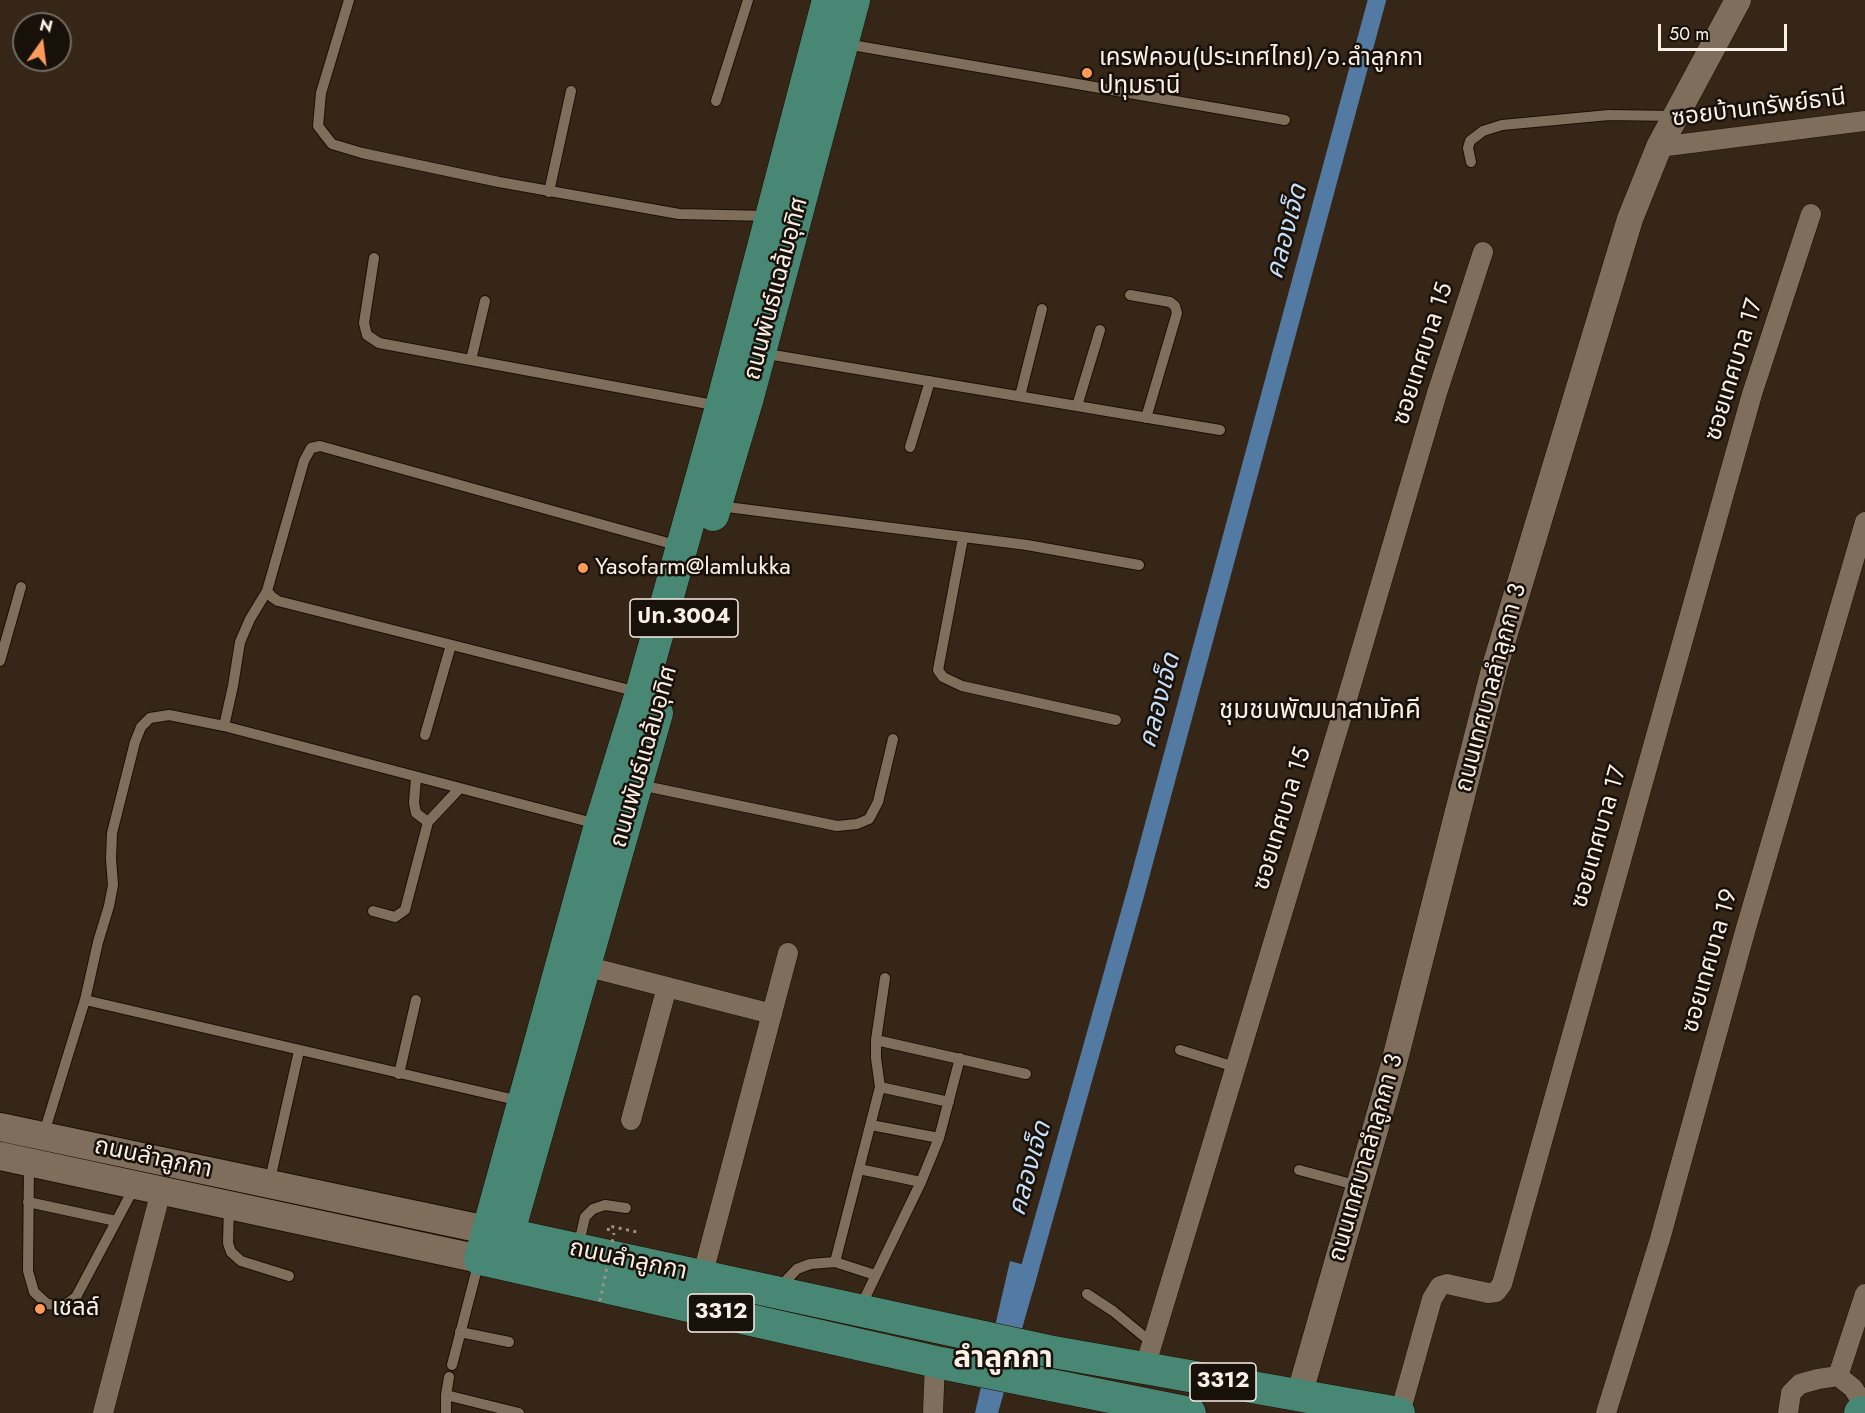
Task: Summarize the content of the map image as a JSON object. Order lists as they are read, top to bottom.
{
  "streets": {
    "main road": [
      "ถนนพันธ์แฉล้มอุทิศ",
      "ปท.3004",
      "ถนนลำลูกกา",
      "3312"
    ],
    "street": [
      "ซอยบ้านทรัพย์ธานี",
      "ซอยเทศบาล 15",
      "ซอยเทศบาล 17",
      "ถนนเทศบาลลำลูกกา 3",
      "ซอยเทศบาล 19"
    ]
  },
  "crossings": [
    ["ซอยบ้านทรัพย์ธานี", "ถนนเทศบาลลำลูกกา 3"],
    ["ถนนพันธ์แฉล้มอุทิศ", "ถนนลำลูกกา"],
    ["ซอยเทศบาล 15", "ถนนลำลูกกา"],
    ["ซอยเทศบาล 17", "ถนนลำลูกกา"],
    ["ถนนเทศบาลลำลูกกา 3", "ถนนลำลูกกา"]
  ],
  "districts": ["ชุมชนพัฒนาสามัคคี", "ลำลูกกา"],
  "water": ["คลองเจ็ด"],
  "places": ["เครฟคอน(ประเทศไทย)/อ.ลำลูกกา ปทุมธานี", "Yasofarm@lamlukka", "เชลล์"],
  "scale_bar": "50 m",
  "north": "top"
}
